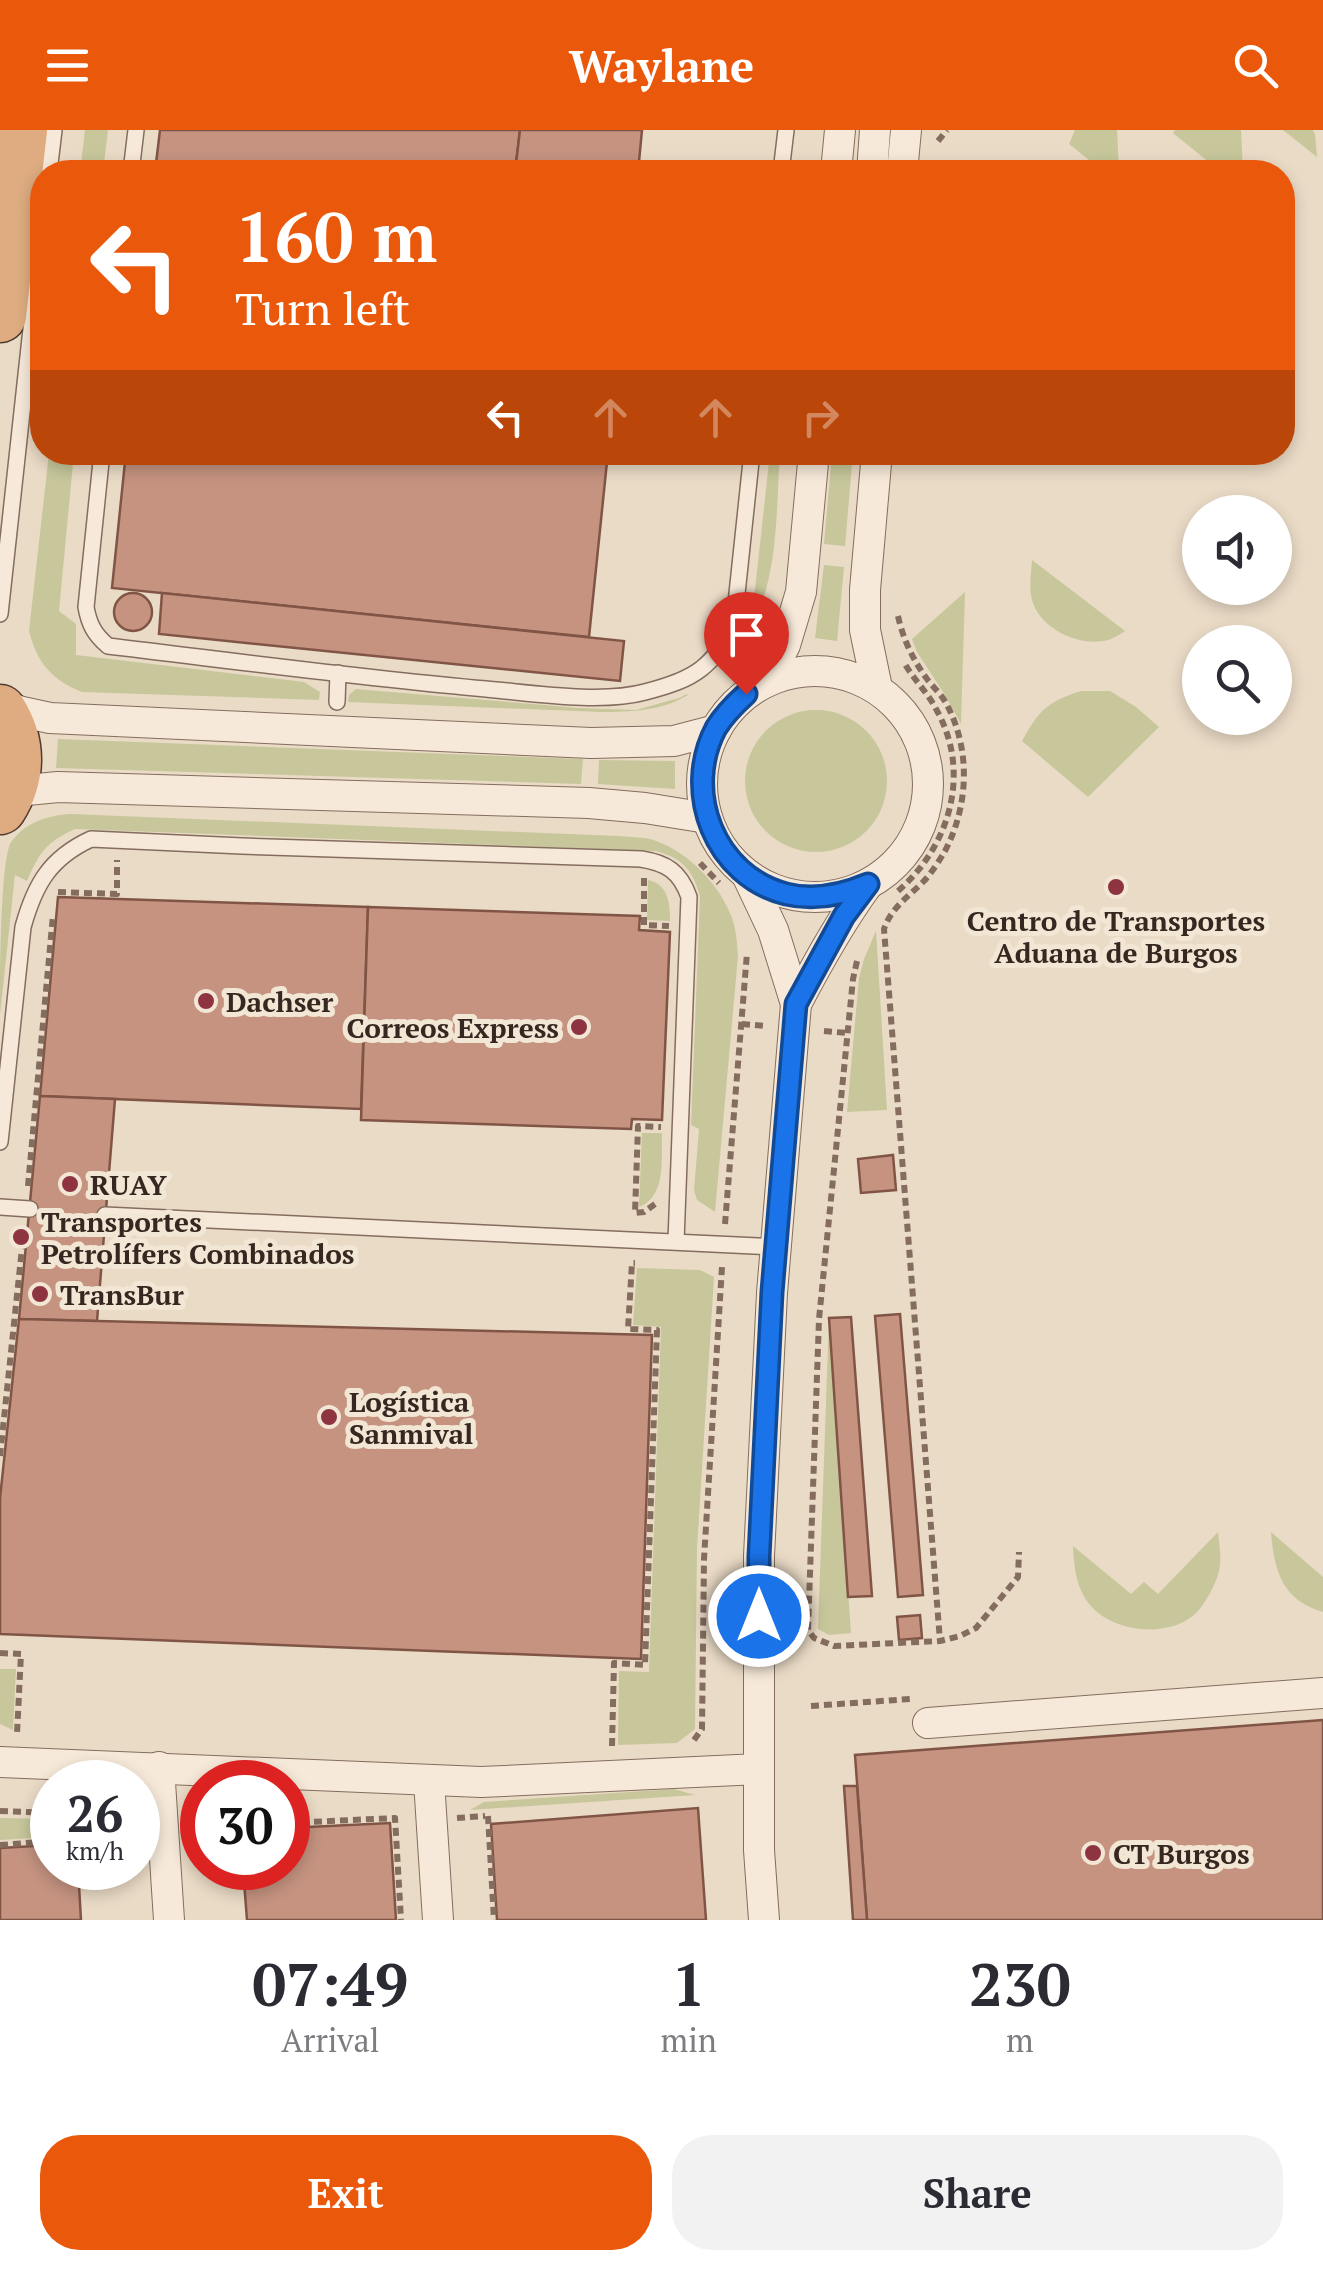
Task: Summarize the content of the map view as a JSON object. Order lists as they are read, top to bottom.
{
  "places": [
    "Centro de Transportes Aduana de Burgos",
    "Dachser",
    "Correos Express",
    "RUAY",
    "Transportes Petrolífers Combinados",
    "TransBur",
    "Logística Sanmival",
    "CT Burgos"
  ],
  "page": {
    "header": "Waylane",
    "turn": ["160 m", "Turn left"],
    "speed": "26 km/h",
    "limit": "30",
    "eta": [
      "07:49",
      "Arrival",
      "1",
      "min",
      "230",
      "m"
    ],
    "buttons": ["Exit", "Share"]
  }
}
